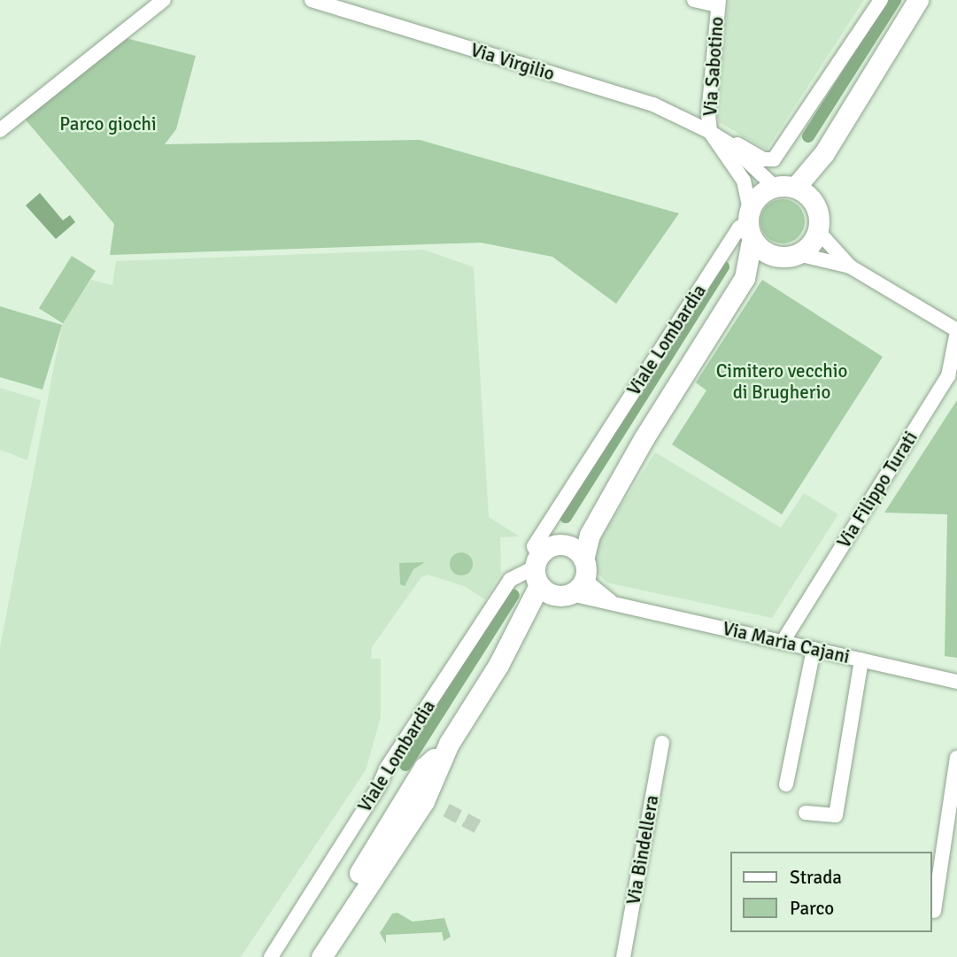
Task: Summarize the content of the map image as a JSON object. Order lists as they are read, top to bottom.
{
  "streets": {
    "main road": ["Viale Lombardia"],
    "street": [
      "Via Virgilio",
      "Via Sabotino",
      "Via Filippo Turati",
      "Via Maria Cajani",
      "Via Bindellera"
    ]
  },
  "crossings": [
    ["Via Virgilio", "Via Sabotino"],
    ["Via Virgilio", "Viale Lombardia"],
    ["Viale Lombardia", "Via Maria Cajani"],
    ["Via Filippo Turati", "Via Maria Cajani"]
  ],
  "parks": ["Parco giochi", "Cimitero vecchio di Brugherio"],
  "legend": ["Strada", "Parco"]
}
